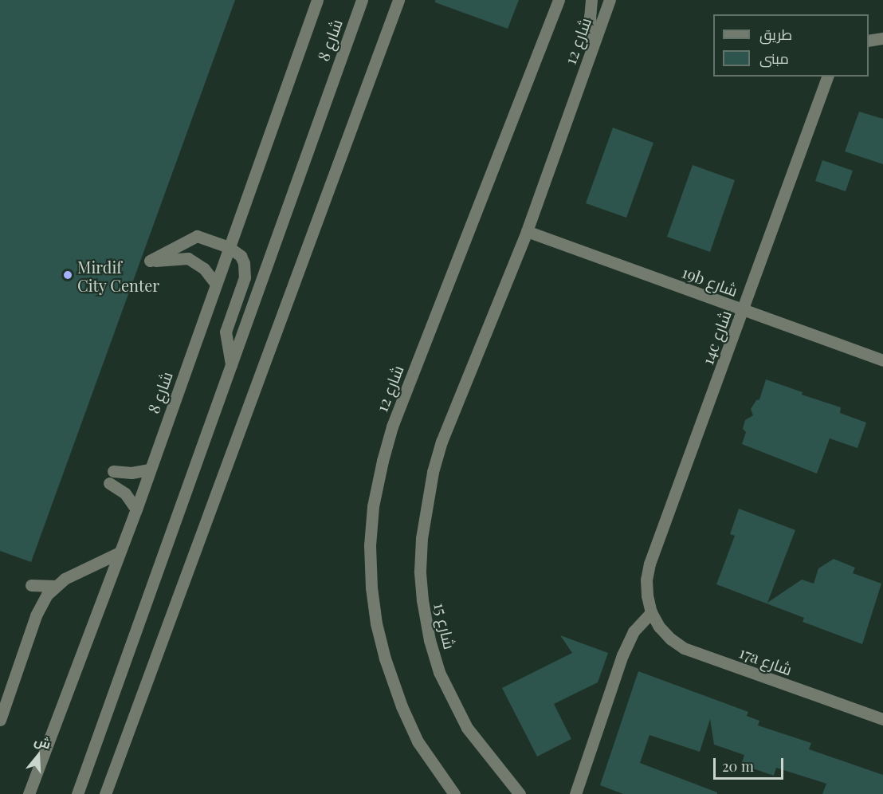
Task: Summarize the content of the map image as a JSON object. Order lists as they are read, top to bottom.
{
  "streets": {
    "street": [
      "شارع 8",
      "شارع 12",
      "19b شارع",
      "14c شارع",
      "شارع 15",
      "17a شارع"
    ]
  },
  "crossings": [
    ["شارع 12", "19b شارع"],
    ["شارع 12", "شارع 15"],
    ["19b شارع", "14c شارع"],
    ["14c شارع", "17a شارع"]
  ],
  "places": ["Mirdif City Center"],
  "legend": ["طريق", "مبنى"],
  "scale_bar": "20 m",
  "north": "top"
}
